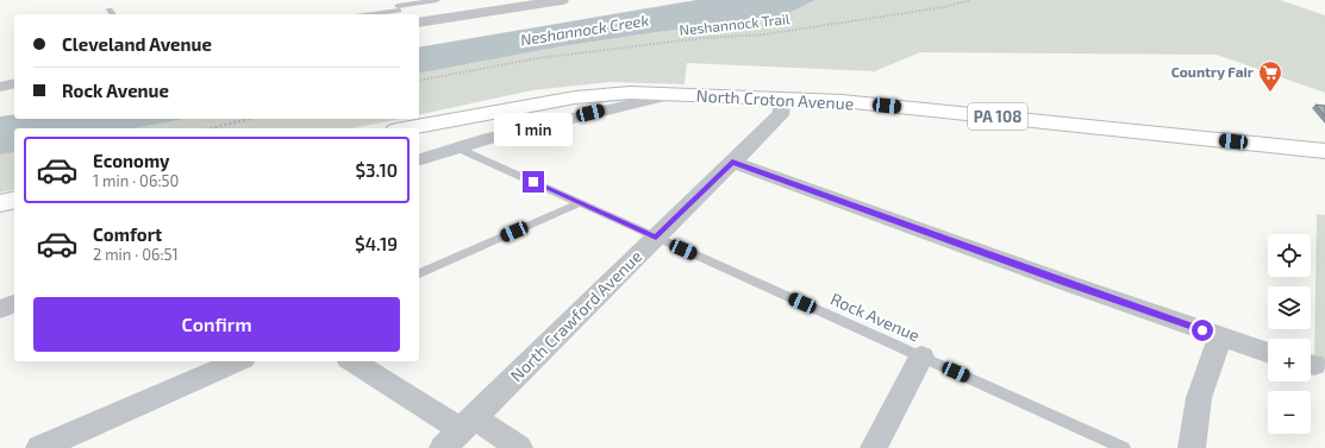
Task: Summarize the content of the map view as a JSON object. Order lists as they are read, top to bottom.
{
  "streets": {
    "main road": ["North Croton Avenue", "PA 108"],
    "street": ["North Crawford Avenue"],
    "lane": ["Rock Avenue"],
    "path": ["Neshannock Trail"]
  },
  "crossings": [
    ["North Croton Avenue", "North Crawford Avenue"],
    ["North Crawford Avenue", "Rock Avenue"]
  ],
  "water": ["Neshannock Creek"],
  "places": {
    "supermarket": ["Country Fair"]
  },
  "page": {
    "banner": ["Cleveland Avenue", "Rock Avenue"],
    "bubble": "1 min",
    "list": [
      {
        "name": "Economy",
        "note": "1 min · 06:50",
        "value": "$3.10"
      },
      {
        "name": "Comfort",
        "note": "2 min · 06:51",
        "value": "$4.19"
      }
    ],
    "map_buttons": ["+", "−"],
    "buttons": "Confirm"
  }
}
